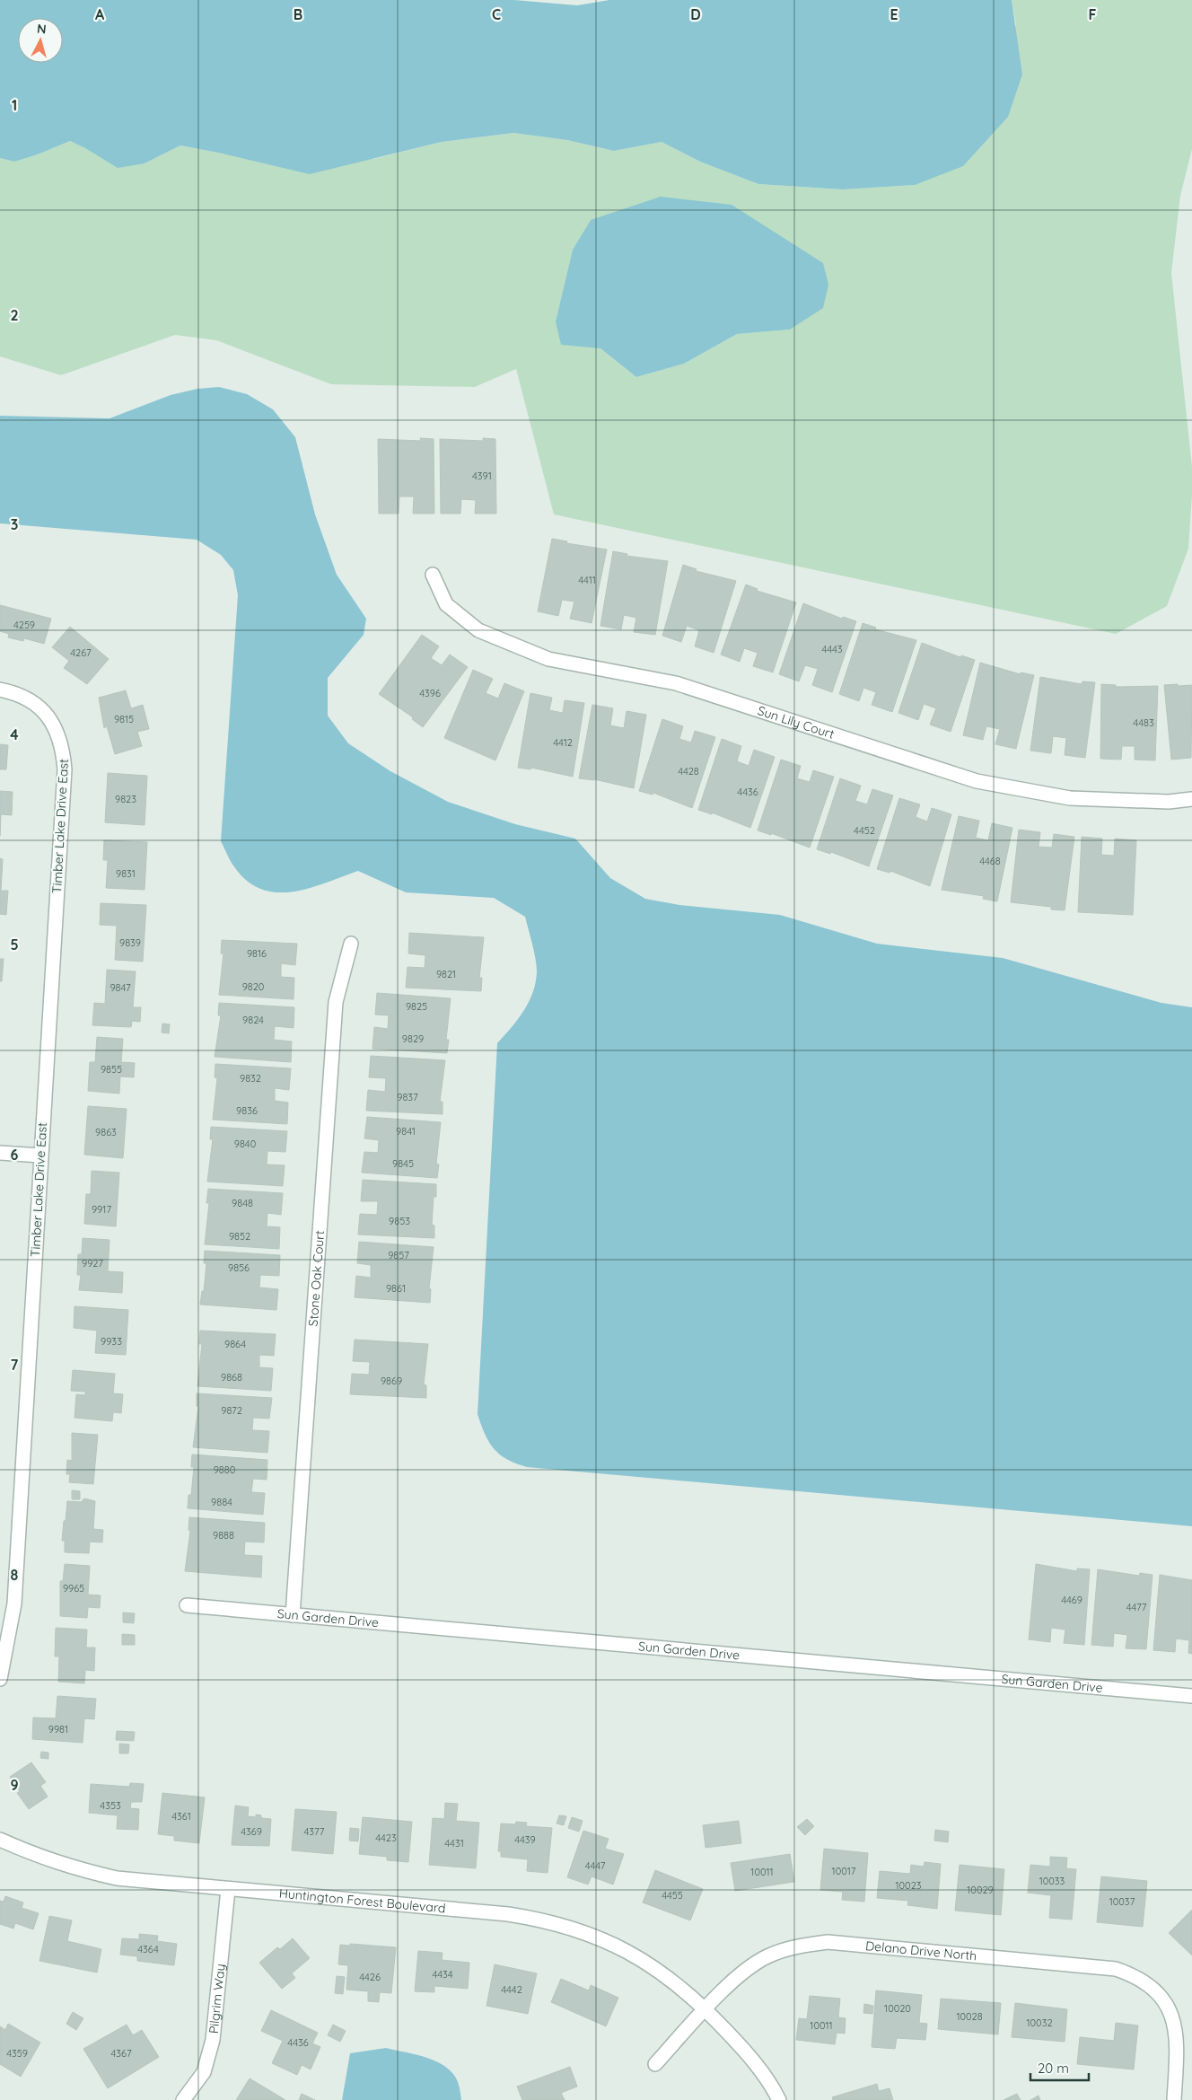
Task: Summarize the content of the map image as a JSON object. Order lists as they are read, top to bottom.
{
  "streets": {
    "street": [
      "Sun Lily Court",
      "Timber Lake Drive East",
      "Stone Oak Court",
      "Sun Garden Drive",
      "Huntington Forest Boulevard",
      "Delano Drive North",
      "Pilgrim Way"
    ]
  },
  "crossings": [
    ["Stone Oak Court", "Sun Garden Drive"],
    ["Huntington Forest Boulevard", "Delano Drive North"],
    ["Huntington Forest Boulevard", "Pilgrim Way"]
  ],
  "house_numbers": [
    "4391",
    "4411",
    "4259",
    "4443",
    "4267",
    "4396",
    "9815",
    "4483",
    "4412",
    "4428",
    "4436",
    "9823",
    "4452",
    "4468",
    "9831",
    "9839",
    "9816",
    "9821",
    "9820",
    "9847",
    "9825",
    "9824",
    "9829",
    "9855",
    "9832",
    "9837",
    "9836",
    "9841",
    "9863",
    "9840",
    "9845",
    "9848",
    "9917",
    "9853",
    "9852",
    "9857",
    "9927",
    "9856",
    "9861",
    "9933",
    "9864",
    "9868",
    "9869",
    "9872",
    "9880",
    "9884",
    "9888",
    "9965",
    "4469",
    "4477",
    "9981",
    "4353",
    "4361",
    "4369",
    "4377",
    "4423",
    "4439",
    "4431",
    "4447",
    "10017",
    "10011",
    "10033",
    "10023",
    "10029",
    "4455",
    "10037",
    "4364",
    "4434",
    "4426",
    "4442",
    "10020",
    "10028",
    "10032",
    "10011",
    "4436",
    "4359",
    "4367"
  ],
  "scale_bar": "20 m",
  "north": "top",
  "grid": {
    "columns": [
      "A",
      "B",
      "C",
      "D",
      "E",
      "F"
    ],
    "rows": [
      "1",
      "2",
      "3",
      "4",
      "5",
      "6",
      "7",
      "8",
      "9"
    ]
  }
}
